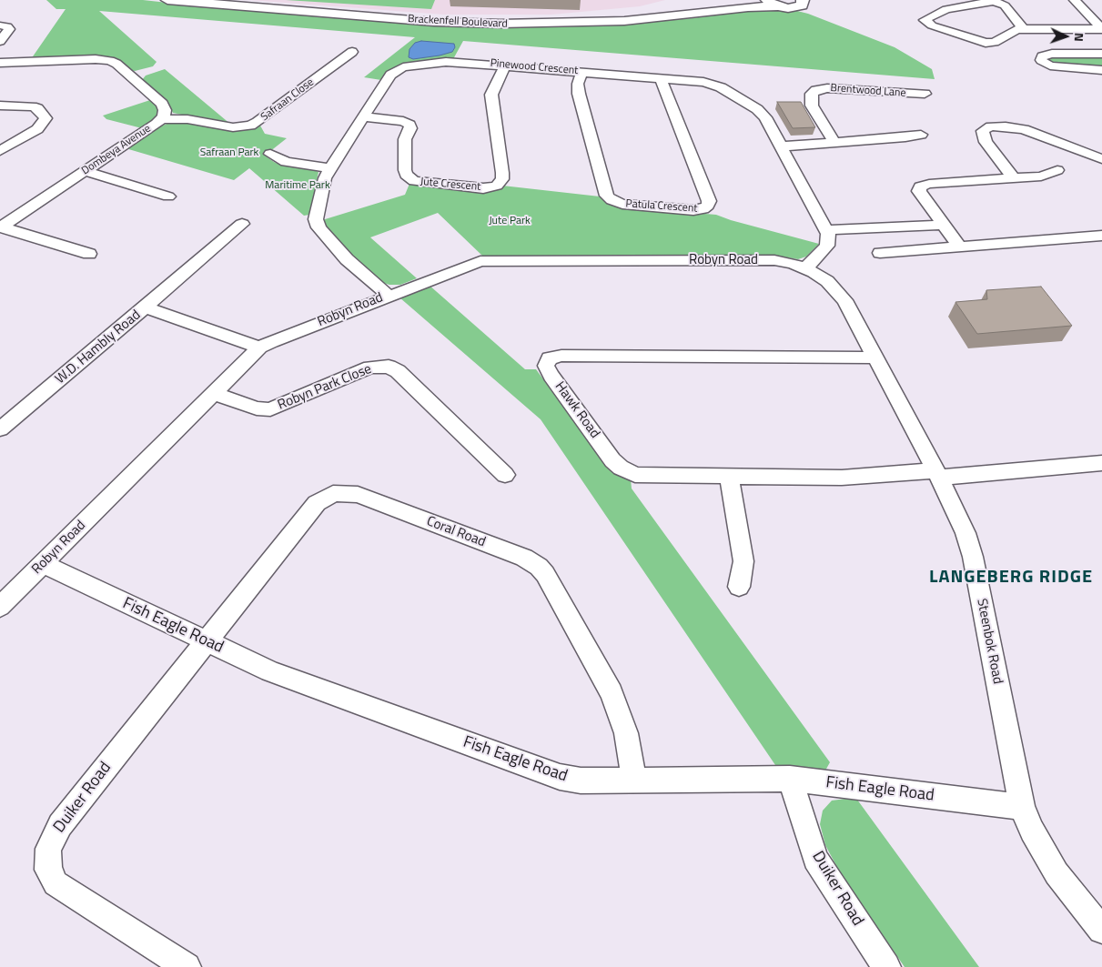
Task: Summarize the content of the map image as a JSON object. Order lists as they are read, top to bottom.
{
  "streets": {
    "street": [
      "Brackenfell Boulevard",
      "Pinewood Crescent",
      "Brentwood Lane",
      "Safraan Close",
      "Dombeya Avenue",
      "Jute Crescent",
      "Patula Crescent",
      "Robyn Road",
      "W.D. Hambly Road",
      "Robyn Park Close",
      "Hawk Road",
      "Coral Road",
      "Fish Eagle Road",
      "Steenbok Road",
      "Duiker Road"
    ]
  },
  "crossings": [
    ["Pinewood Crescent", "Jute Crescent"],
    ["Pinewood Crescent", "Patula Crescent"],
    ["Pinewood Crescent", "Robyn Road"],
    ["Safraan Close", "Dombeya Avenue"],
    ["Robyn Road", "W.D. Hambly Road"],
    ["Robyn Road", "Robyn Park Close"],
    ["Robyn Road", "Fish Eagle Road"],
    ["Robyn Road", "Steenbok Road"],
    ["Hawk Road", "Steenbok Road"],
    ["Coral Road", "Fish Eagle Road"],
    ["Coral Road", "Duiker Road"],
    ["Fish Eagle Road", "Steenbok Road"],
    ["Fish Eagle Road", "Duiker Road"]
  ],
  "districts": ["LANGEBERG RIDGE"],
  "parks": ["Safraan Park", "Maritime Park", "Jute Park"],
  "north": "right"
}
